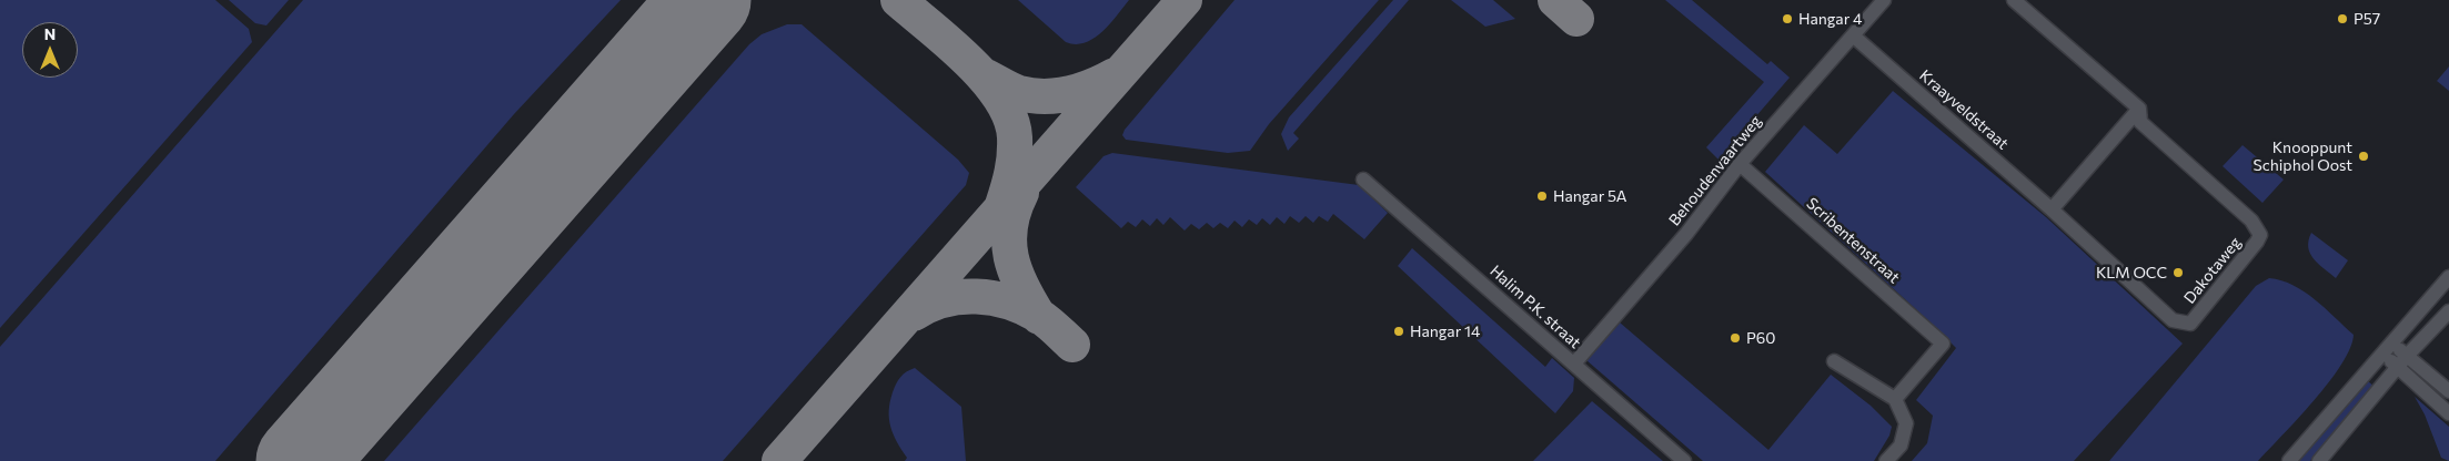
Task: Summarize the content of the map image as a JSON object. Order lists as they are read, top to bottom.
{
  "streets": {
    "street": [
      "Kraayveldstraat",
      "Behoudenvaartweg",
      "Scribentenstraat",
      "Dakotaweg",
      "Halim P.K. straat"
    ]
  },
  "crossings": [
    ["Kraayveldstraat", "Behoudenvaartweg"],
    ["Kraayveldstraat", "Dakotaweg"],
    ["Behoudenvaartweg", "Scribentenstraat"],
    ["Behoudenvaartweg", "Halim P.K. straat"]
  ],
  "places": [
    "Hangar 4",
    "P57",
    "Knooppunt Schiphol Oost",
    "Hangar 5A",
    "KLM OCC",
    "Hangar 14",
    "P60"
  ],
  "north": "top"
}
